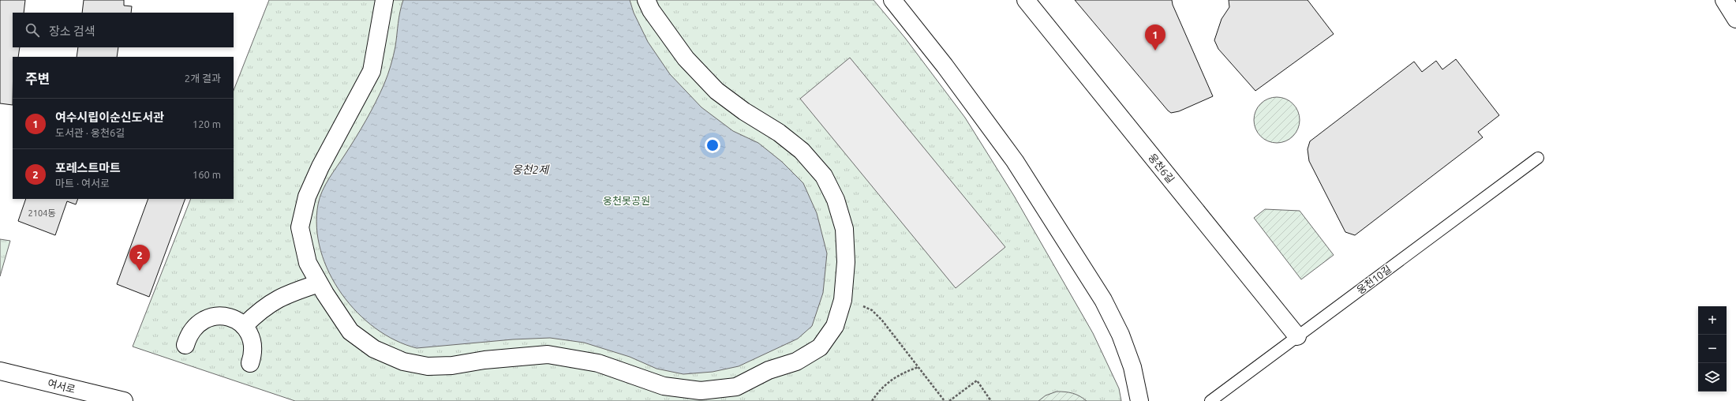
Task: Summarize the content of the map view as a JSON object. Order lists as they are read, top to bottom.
{
  "streets": {
    "street": ["웅천6길", "여서로"],
    "lane": ["웅천10길"]
  },
  "crossings": [
    ["웅천6길", "웅천10길"]
  ],
  "water": ["웅천2제"],
  "parks": ["웅천못공원"],
  "house_numbers": ["2104동"],
  "page": {
    "search": "장소 검색",
    "pins": ["1", "2"],
    "heading": ["주변", "2개 결과"],
    "list": [
      {
        "mark": "1",
        "name": "여수시립이순신도서관",
        "note": "도서관 · 웅천6길",
        "value": "120 m"
      },
      {
        "mark": "2",
        "name": "포레스트마트",
        "note": "마트 · 여서로",
        "value": "160 m"
      }
    ],
    "map_buttons": ["+", "−"]
  }
}
